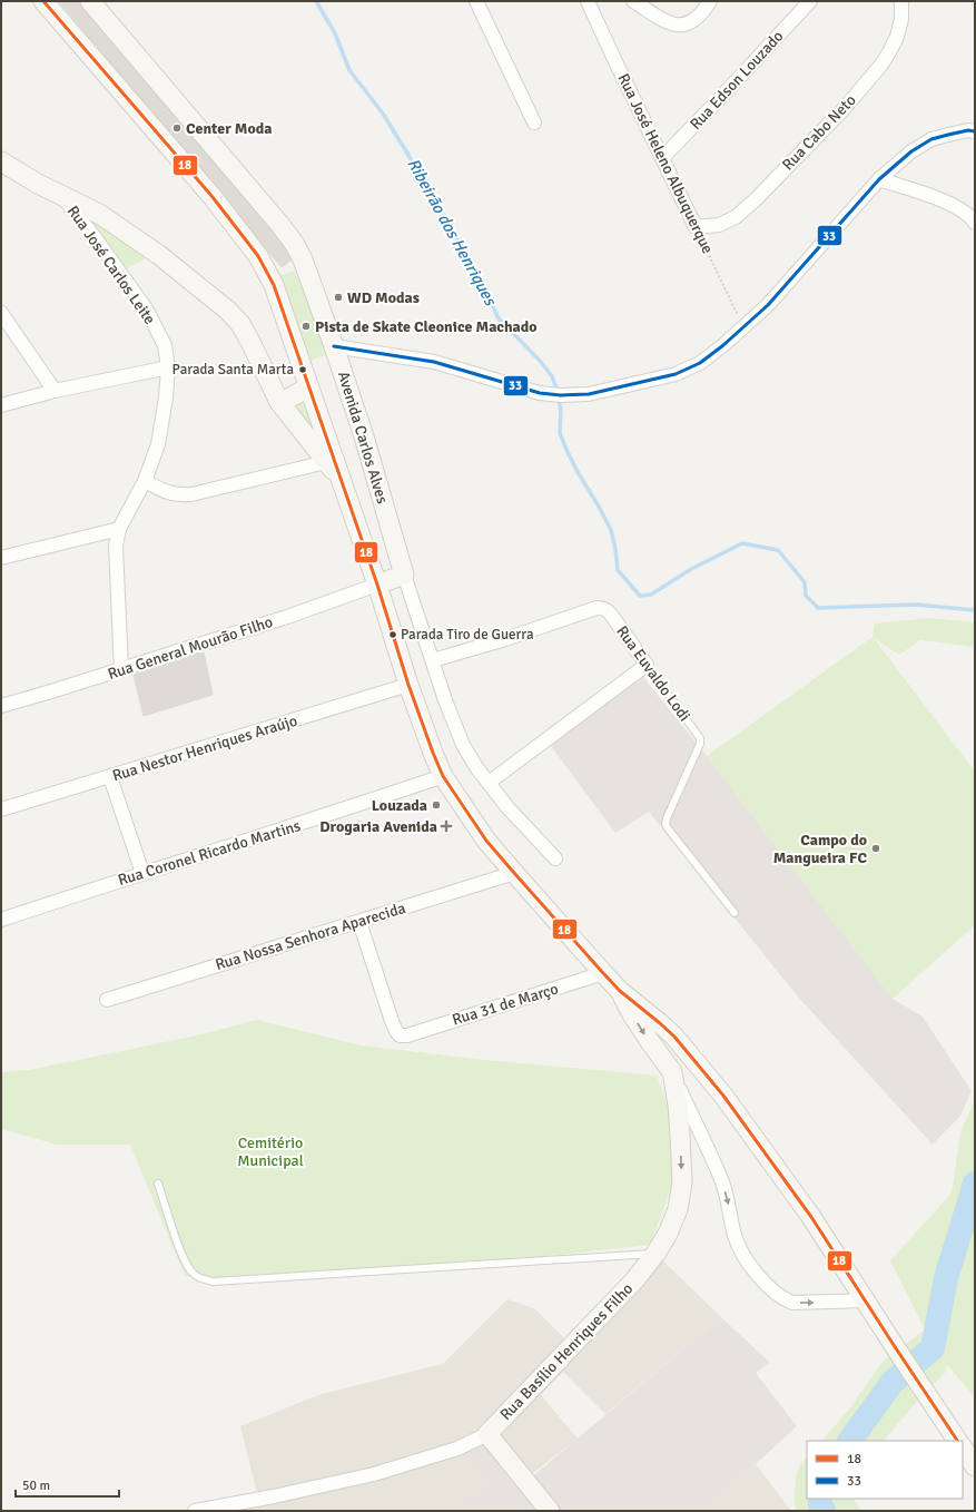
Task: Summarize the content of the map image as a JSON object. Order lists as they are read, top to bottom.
{
  "streets": {
    "street": [
      "Rua Edson Louzado",
      "Rua Cabo Neto",
      "Rua José Heleno Albuquerque",
      "Rua José Carlos Leite",
      "Avenida Carlos Alves",
      "Rua General Mourão Filho",
      "Rua Euvaldo Lodi",
      "Rua Nestor Henriques Araújo",
      "Rua Coronel Ricardo Martins",
      "Rua Nossa Senhora Aparecida",
      "Rua 31 de Março",
      "Rua Basílio Henriques Filho"
    ]
  },
  "crossings": [
    ["Rua Edson Louzado", "Rua José Heleno Albuquerque"],
    ["Rua Cabo Neto", "Rua José Heleno Albuquerque"],
    ["Rua José Carlos Leite", "Rua General Mourão Filho"],
    ["Avenida Carlos Alves", "Rua General Mourão Filho"],
    ["Avenida Carlos Alves", "Rua Nestor Henriques Araújo"],
    ["Avenida Carlos Alves", "Rua Coronel Ricardo Martins"],
    ["Avenida Carlos Alves", "Rua Nossa Senhora Aparecida"],
    ["Avenida Carlos Alves", "Rua 31 de Março"],
    ["Avenida Carlos Alves", "Rua Basílio Henriques Filho"],
    ["Rua Nossa Senhora Aparecida", "Rua 31 de Março"]
  ],
  "water": ["Ribeirão dos Henriques"],
  "parks": ["Cemitério Municipal"],
  "places": {
    "other": [
      "Center Moda",
      "WD Modas",
      "Pista de Skate Cleonice Machado",
      "Parada Santa Marta",
      "Parada Tiro de Guerra",
      "Louzada",
      "Campo do Mangueira FC"
    ],
    "health": ["Drogaria Avenida"]
  },
  "lines": ["transit line 18", "transit line 33"],
  "legend": ["18", "33"],
  "scale_bar": "50 m"
}
